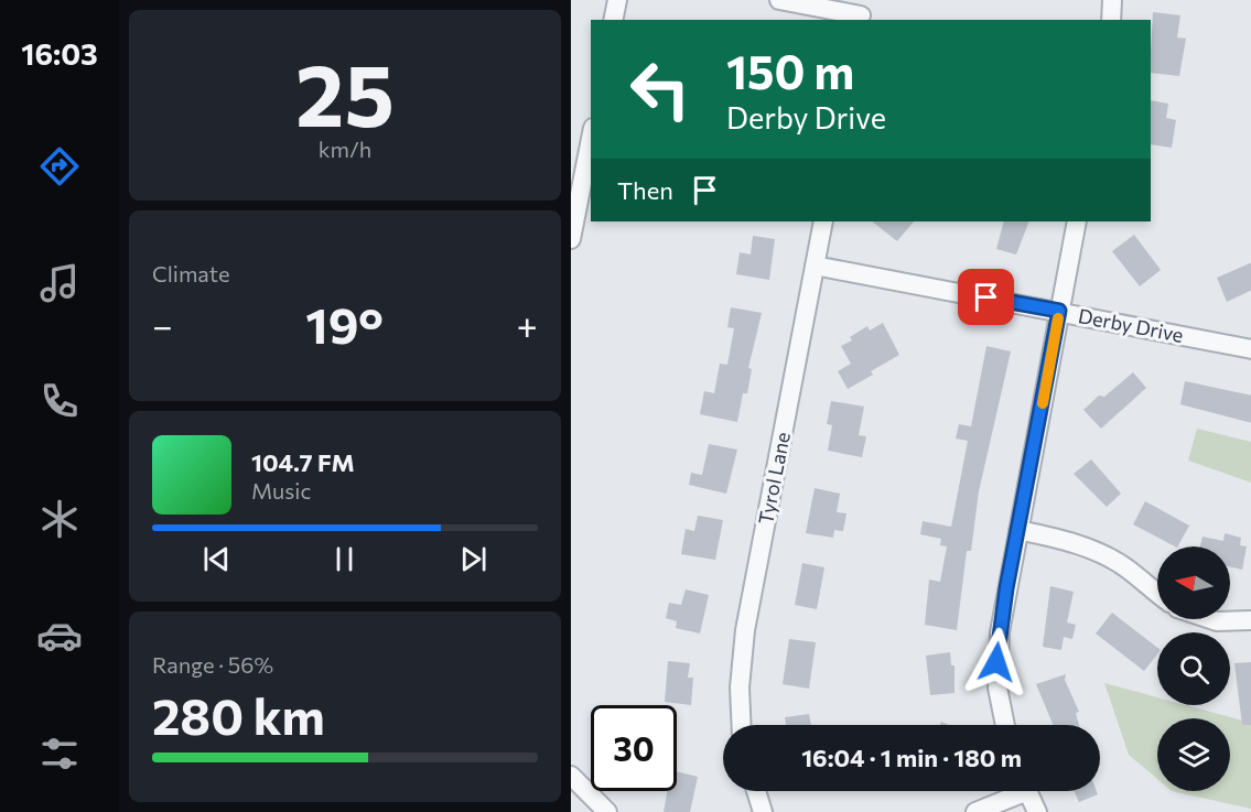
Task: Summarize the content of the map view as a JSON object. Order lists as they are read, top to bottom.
{
  "streets": {
    "street": ["Derby Drive", "Tyrol Lane"]
  },
  "crossings": [
    ["Derby Drive", "Tyrol Lane"]
  ],
  "north": "left",
  "page": {
    "tabs": "16:03",
    "tile": [
      ["25", "km/h"],
      "Climate",
      ["Range · 56%", "280 km"]
    ],
    "turn": ["150 m", "Derby Drive"],
    "then": "Then",
    "heat": ["−", "19°", "+"],
    "song": ["104.7 FM", "Music"],
    "limit": "30",
    "trip": "16:04 · 1 min · 180 m"
  }
}
